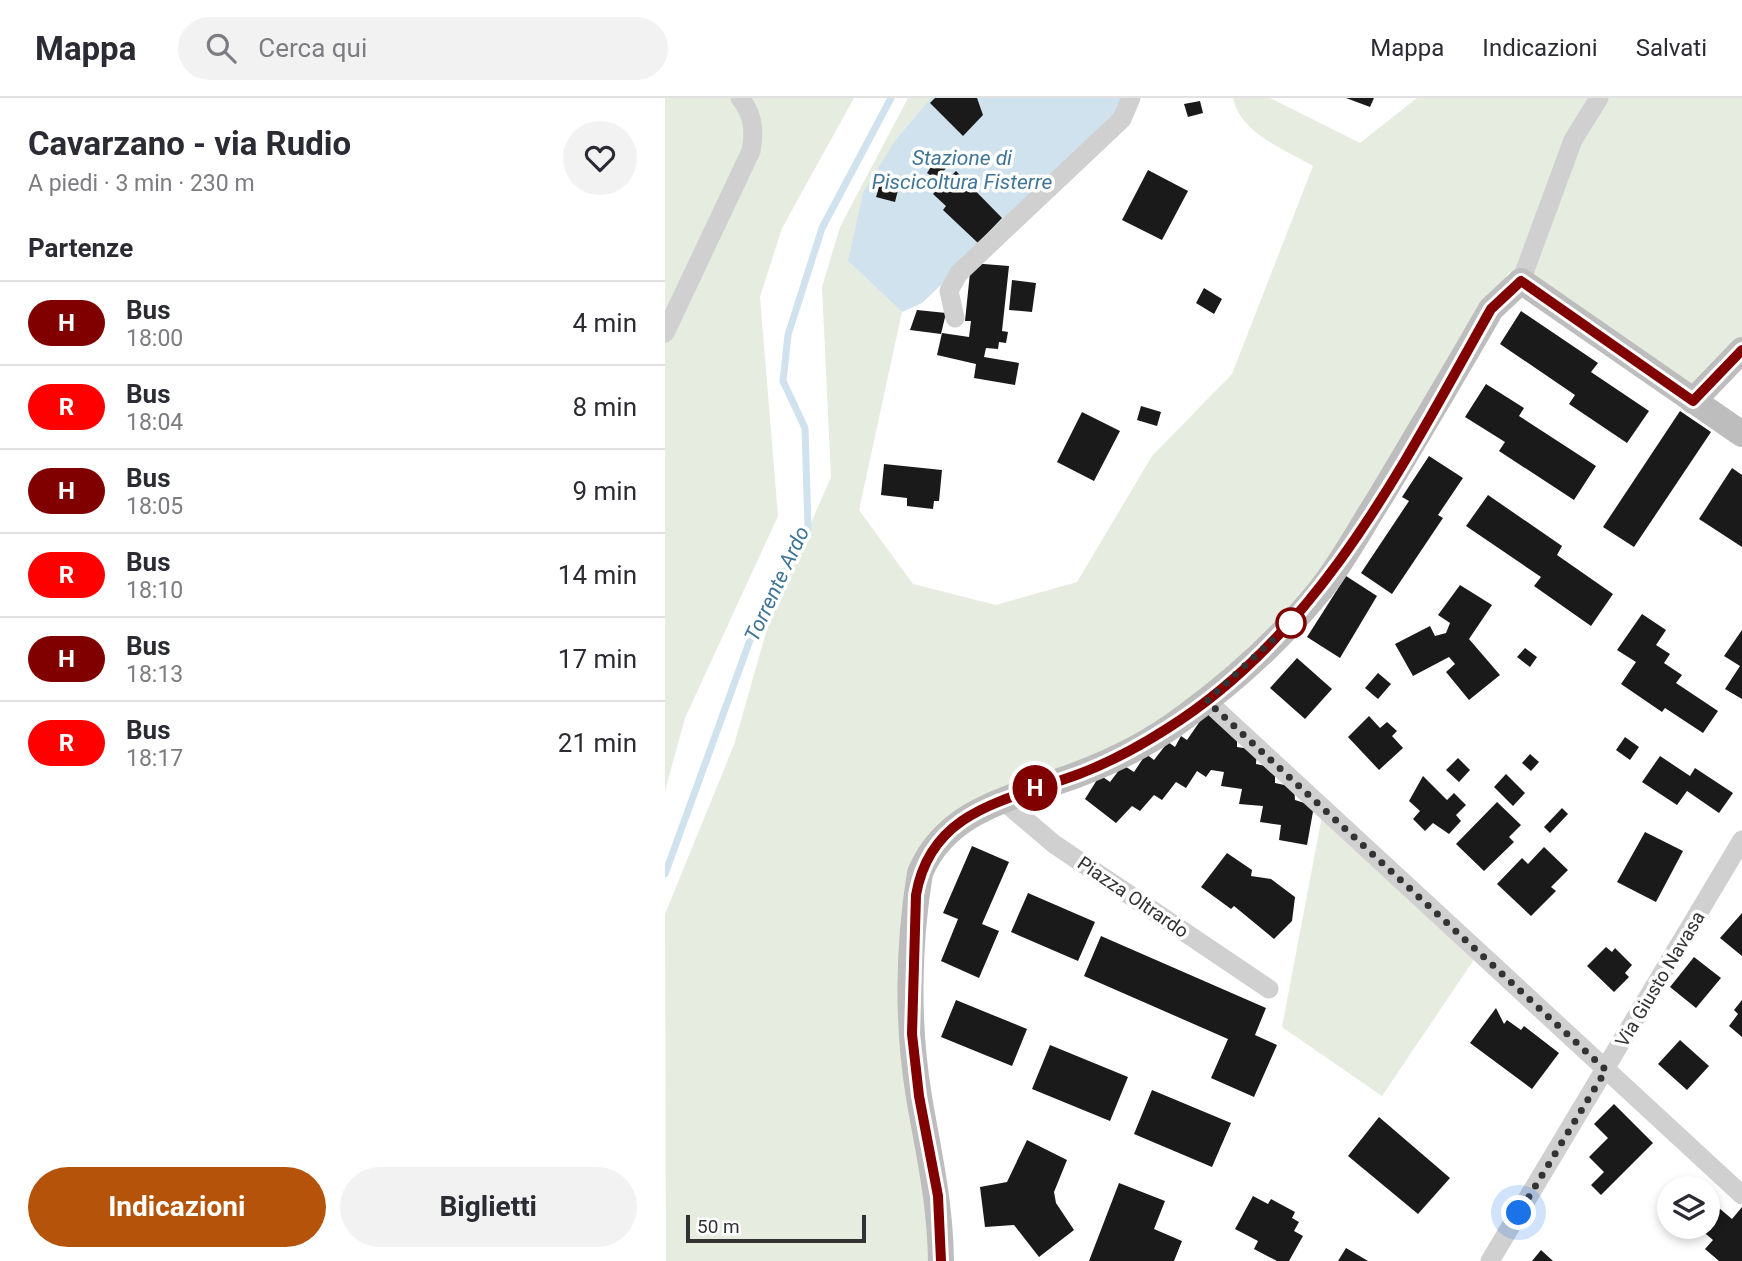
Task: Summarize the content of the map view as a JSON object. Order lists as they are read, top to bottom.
{
  "streets": {
    "street": ["Piazza Oltrardo", "Via Giusto Navasa"]
  },
  "water": ["Stazione di Piscicoltura Fisterre", "Torrente Ardo"],
  "lines": ["bus line H"],
  "scale_bar": "50 m",
  "page": {
    "header": "Mappa",
    "search": "Cerca qui",
    "nav": ["Mappa", "Indicazioni", "Salvati"],
    "heading": [
      ["Cavarzano - via Rudio", "A piedi · 3 min · 230 m"],
      "Partenze"
    ],
    "on_map": "H",
    "list": [
      {
        "mark": "H",
        "name": "Bus",
        "note": "18:00",
        "value": "4 min"
      },
      {
        "mark": "R",
        "name": "Bus",
        "note": "18:04",
        "value": "8 min"
      },
      {
        "mark": "H",
        "name": "Bus",
        "note": "18:05",
        "value": "9 min"
      },
      {
        "mark": "R",
        "name": "Bus",
        "note": "18:10",
        "value": "14 min"
      },
      {
        "mark": "H",
        "name": "Bus",
        "note": "18:13",
        "value": "17 min"
      },
      {
        "mark": "R",
        "name": "Bus",
        "note": "18:17",
        "value": "21 min"
      }
    ],
    "buttons": ["Indicazioni", "Biglietti"],
    "scale": "50 m"
  }
}
